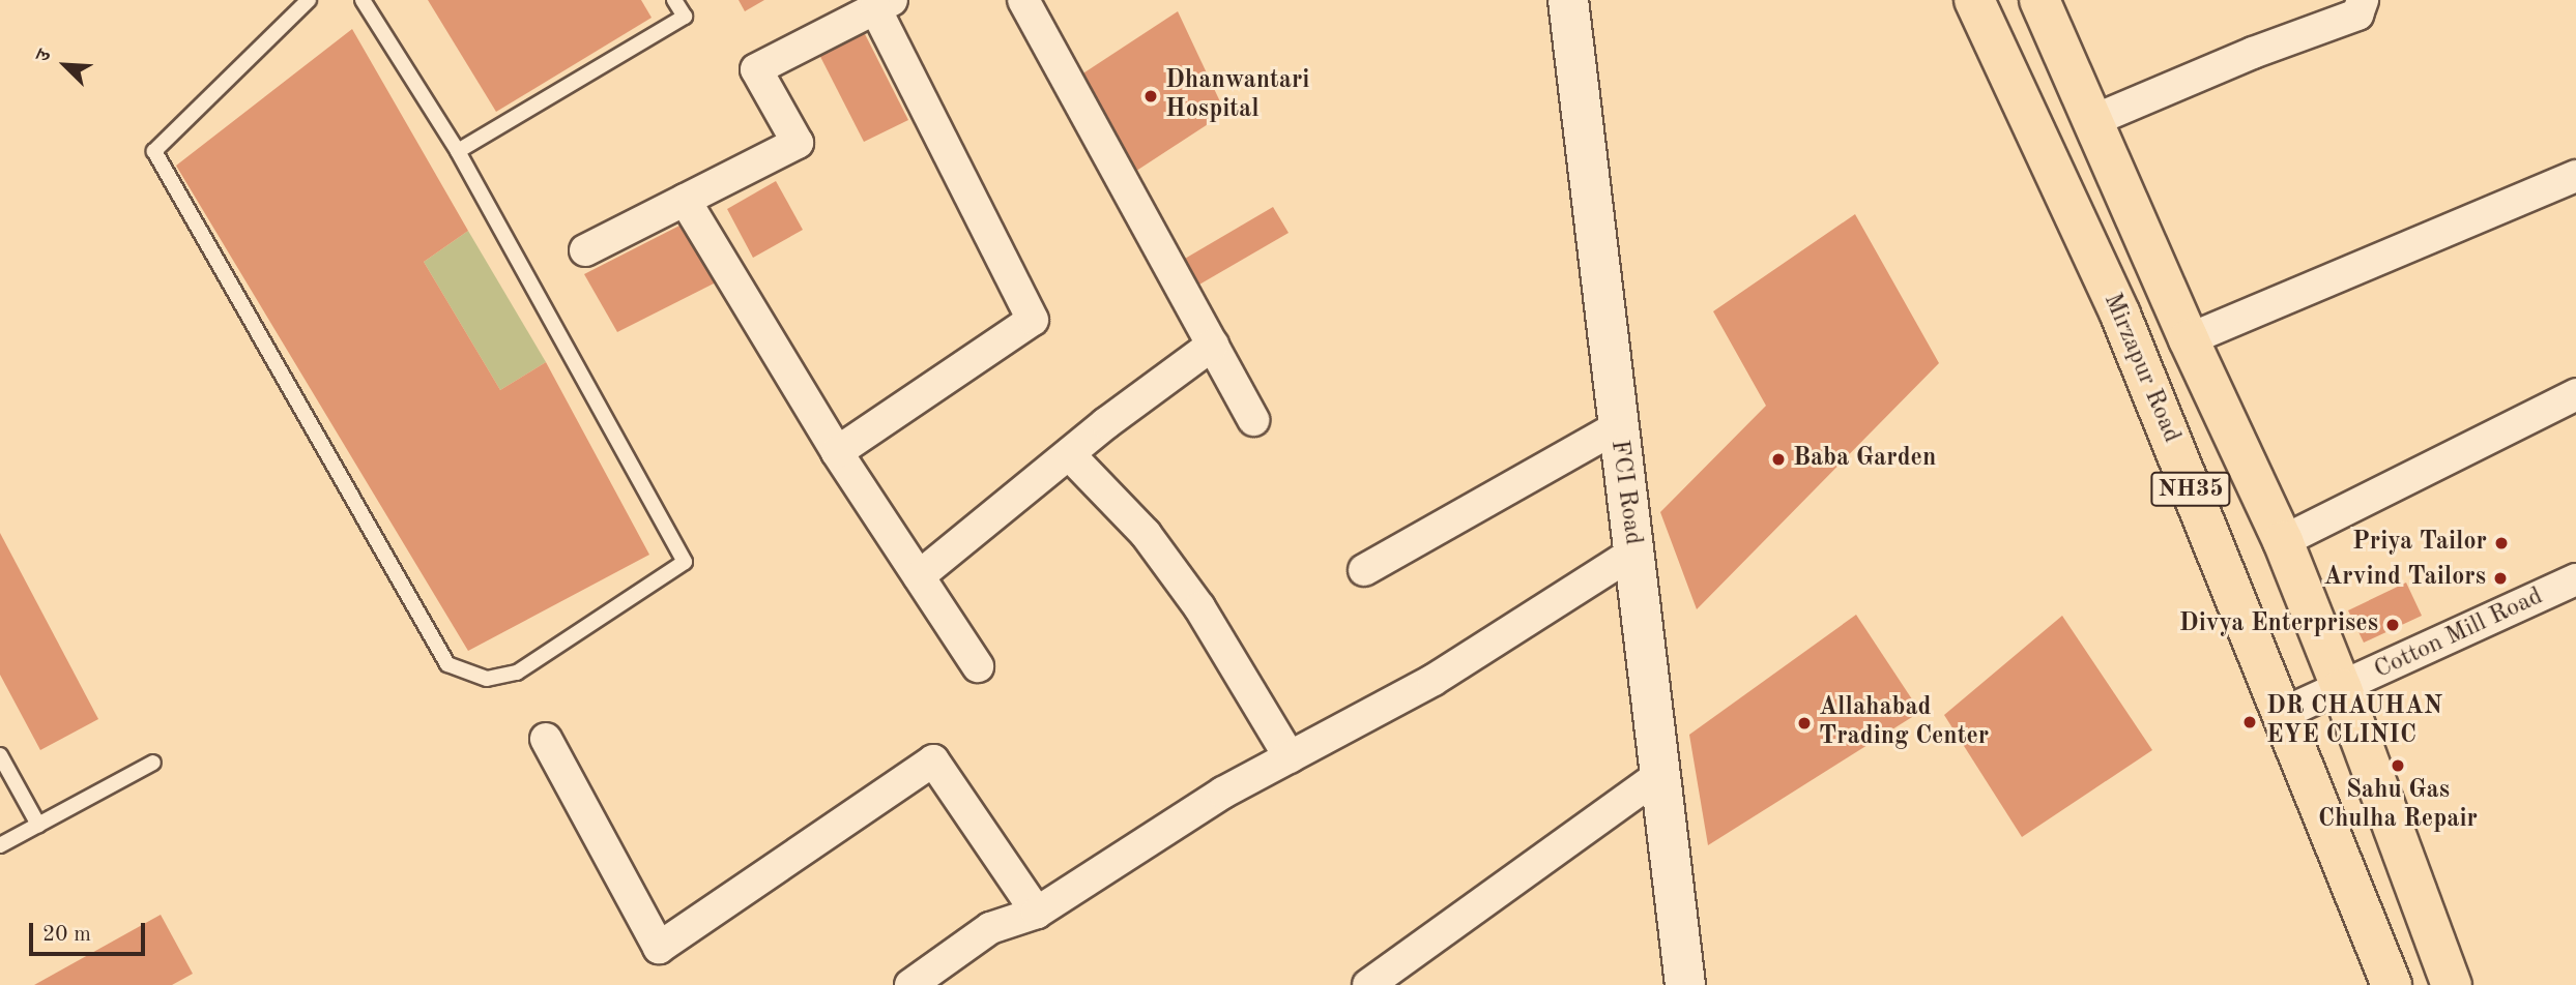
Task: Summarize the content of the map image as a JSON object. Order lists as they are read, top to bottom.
{
  "streets": {
    "highway": ["Mirzapur Road", "NH35"],
    "main road": ["FCI Road"],
    "street": ["Cotton Mill Road"]
  },
  "crossings": [
    ["Mirzapur Road", "Cotton Mill Road"],
    ["NH35", "Cotton Mill Road"]
  ],
  "places": [
    "Dhanwantari Hospital",
    "Baba Garden",
    "Priya Tailor",
    "Arvind Tailors",
    "Divya Enterprises",
    "DR CHAUHAN EYE CLINIC",
    "Allahabad Trading Center",
    "Sahu Gas Chulha Repair"
  ],
  "scale_bar": "20 m",
  "north": "top left"
}
